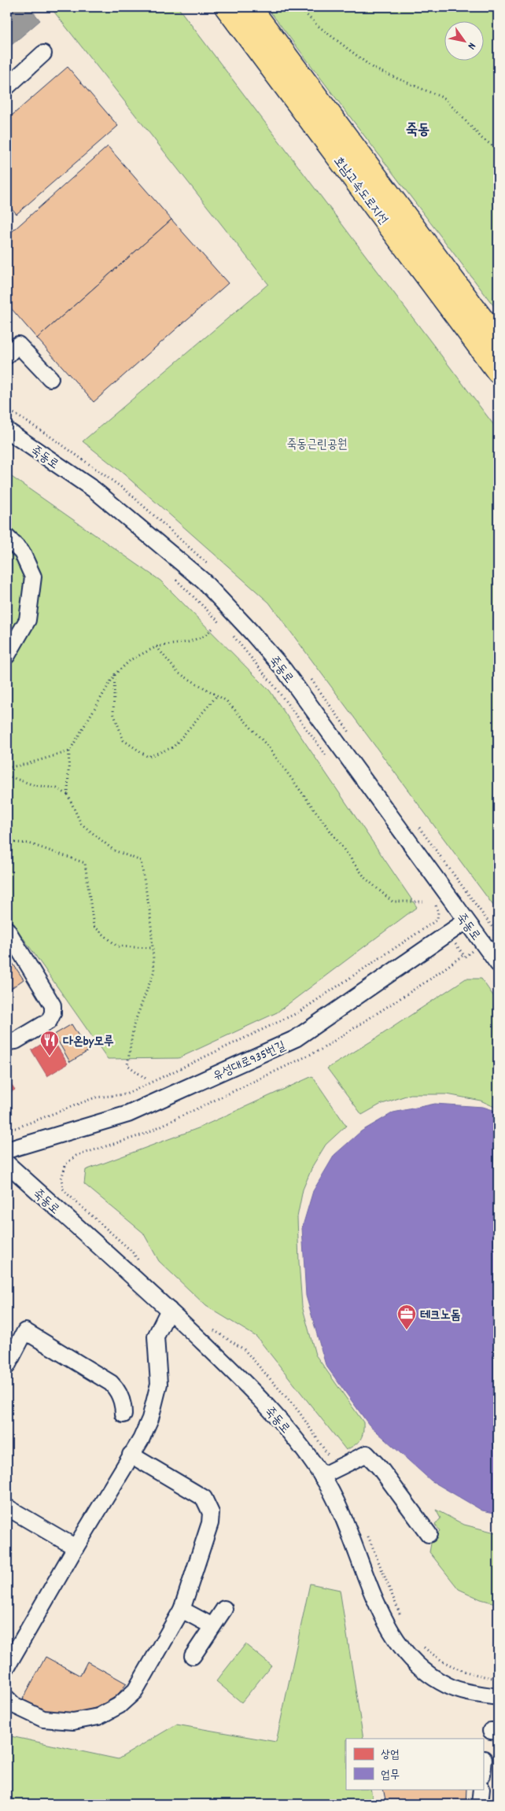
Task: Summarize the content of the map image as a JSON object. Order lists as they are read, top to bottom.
{
  "streets": {
    "highway": ["호남고속도로지선"],
    "street": ["죽동로", "유성대로935번길"]
  },
  "crossings": [
    ["죽동로", "유성대로935번길"]
  ],
  "districts": ["죽동"],
  "parks": ["죽동근린공원"],
  "places": {
    "restaurant": ["다온by모루"],
    "office": ["테크노돔"]
  },
  "legend": ["상업", "업무"],
  "north": "bottom right"
}
